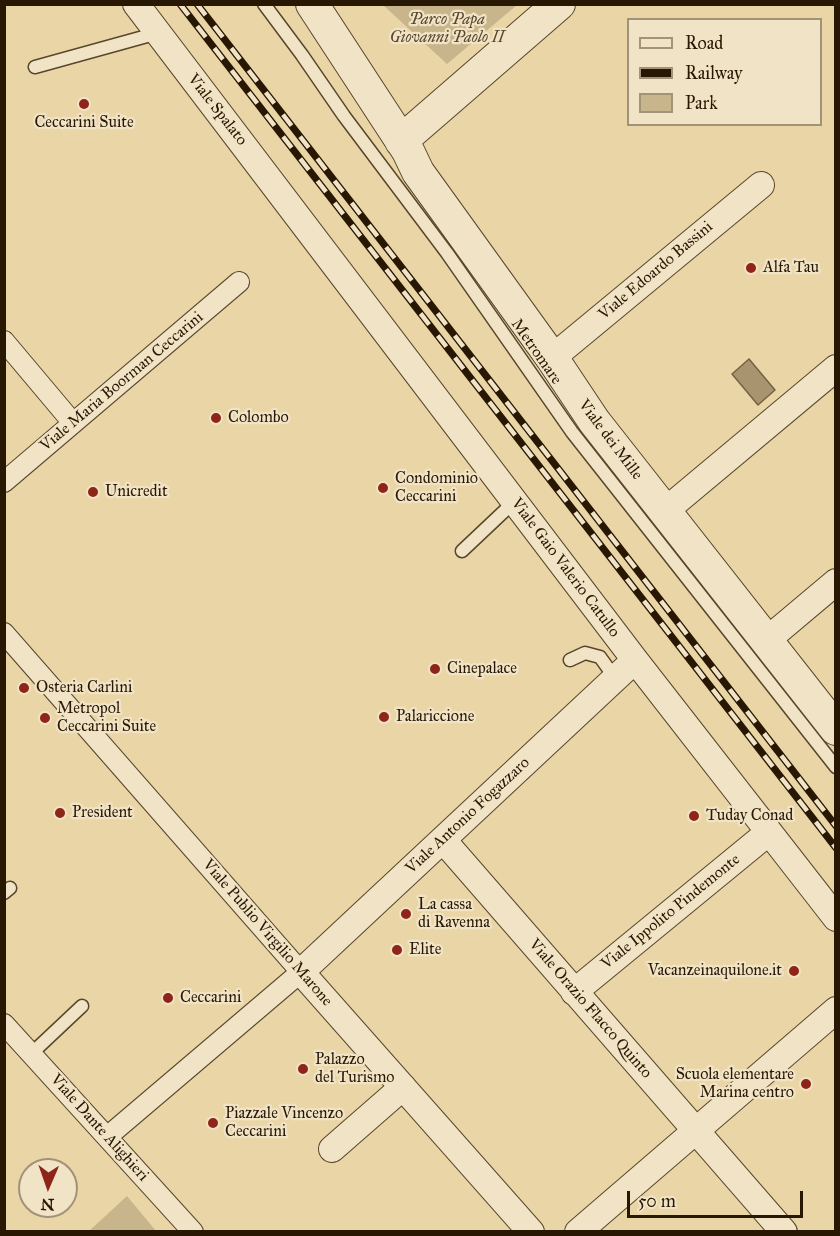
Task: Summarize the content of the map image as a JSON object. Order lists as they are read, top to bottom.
{
  "streets": {
    "street": [
      "Viale Spalato",
      "Viale Edoardo Bassini",
      "Viale Maria Boorman Ceccarini",
      "Viale dei Mille",
      "Viale Gaio Valerio Catullo",
      "Viale Antonio Fogazzaro",
      "Viale Ippolito Pindemonte",
      "Viale Publio Virgilio Marone",
      "Viale Orazio Flacco Quinto",
      "Viale Dante Alighieri"
    ],
    "lane": ["Metromare"]
  },
  "crossings": [
    ["Viale Spalato", "Viale Gaio Valerio Catullo"],
    ["Viale Edoardo Bassini", "Viale dei Mille"],
    ["Viale Gaio Valerio Catullo", "Viale Antonio Fogazzaro"],
    ["Viale Gaio Valerio Catullo", "Viale Ippolito Pindemonte"],
    ["Viale Antonio Fogazzaro", "Viale Publio Virgilio Marone"],
    ["Viale Antonio Fogazzaro", "Viale Orazio Flacco Quinto"],
    ["Viale Ippolito Pindemonte", "Viale Orazio Flacco Quinto"]
  ],
  "parks": ["Parco Papa Giovanni Paolo II"],
  "places": [
    "Ceccarini Suite",
    "Alfa Tau",
    "Colombo",
    "Condominio Ceccarini",
    "Unicredit",
    "Cinepalace",
    "Osteria Carlini",
    "Palariccione",
    "Metropol Ceccarini Suite",
    "President",
    "Tuday Conad",
    "La cassa di Ravenna",
    "Elite",
    "Vacanzeinaquilone.it",
    "Ceccarini",
    "Palazzo del Turismo",
    "Scuola elementare Marina centro",
    "Piazzale Vincenzo Ceccarini"
  ],
  "legend": ["Road", "Railway", "Park"],
  "scale_bar": "50 m",
  "north": "bottom"
}
